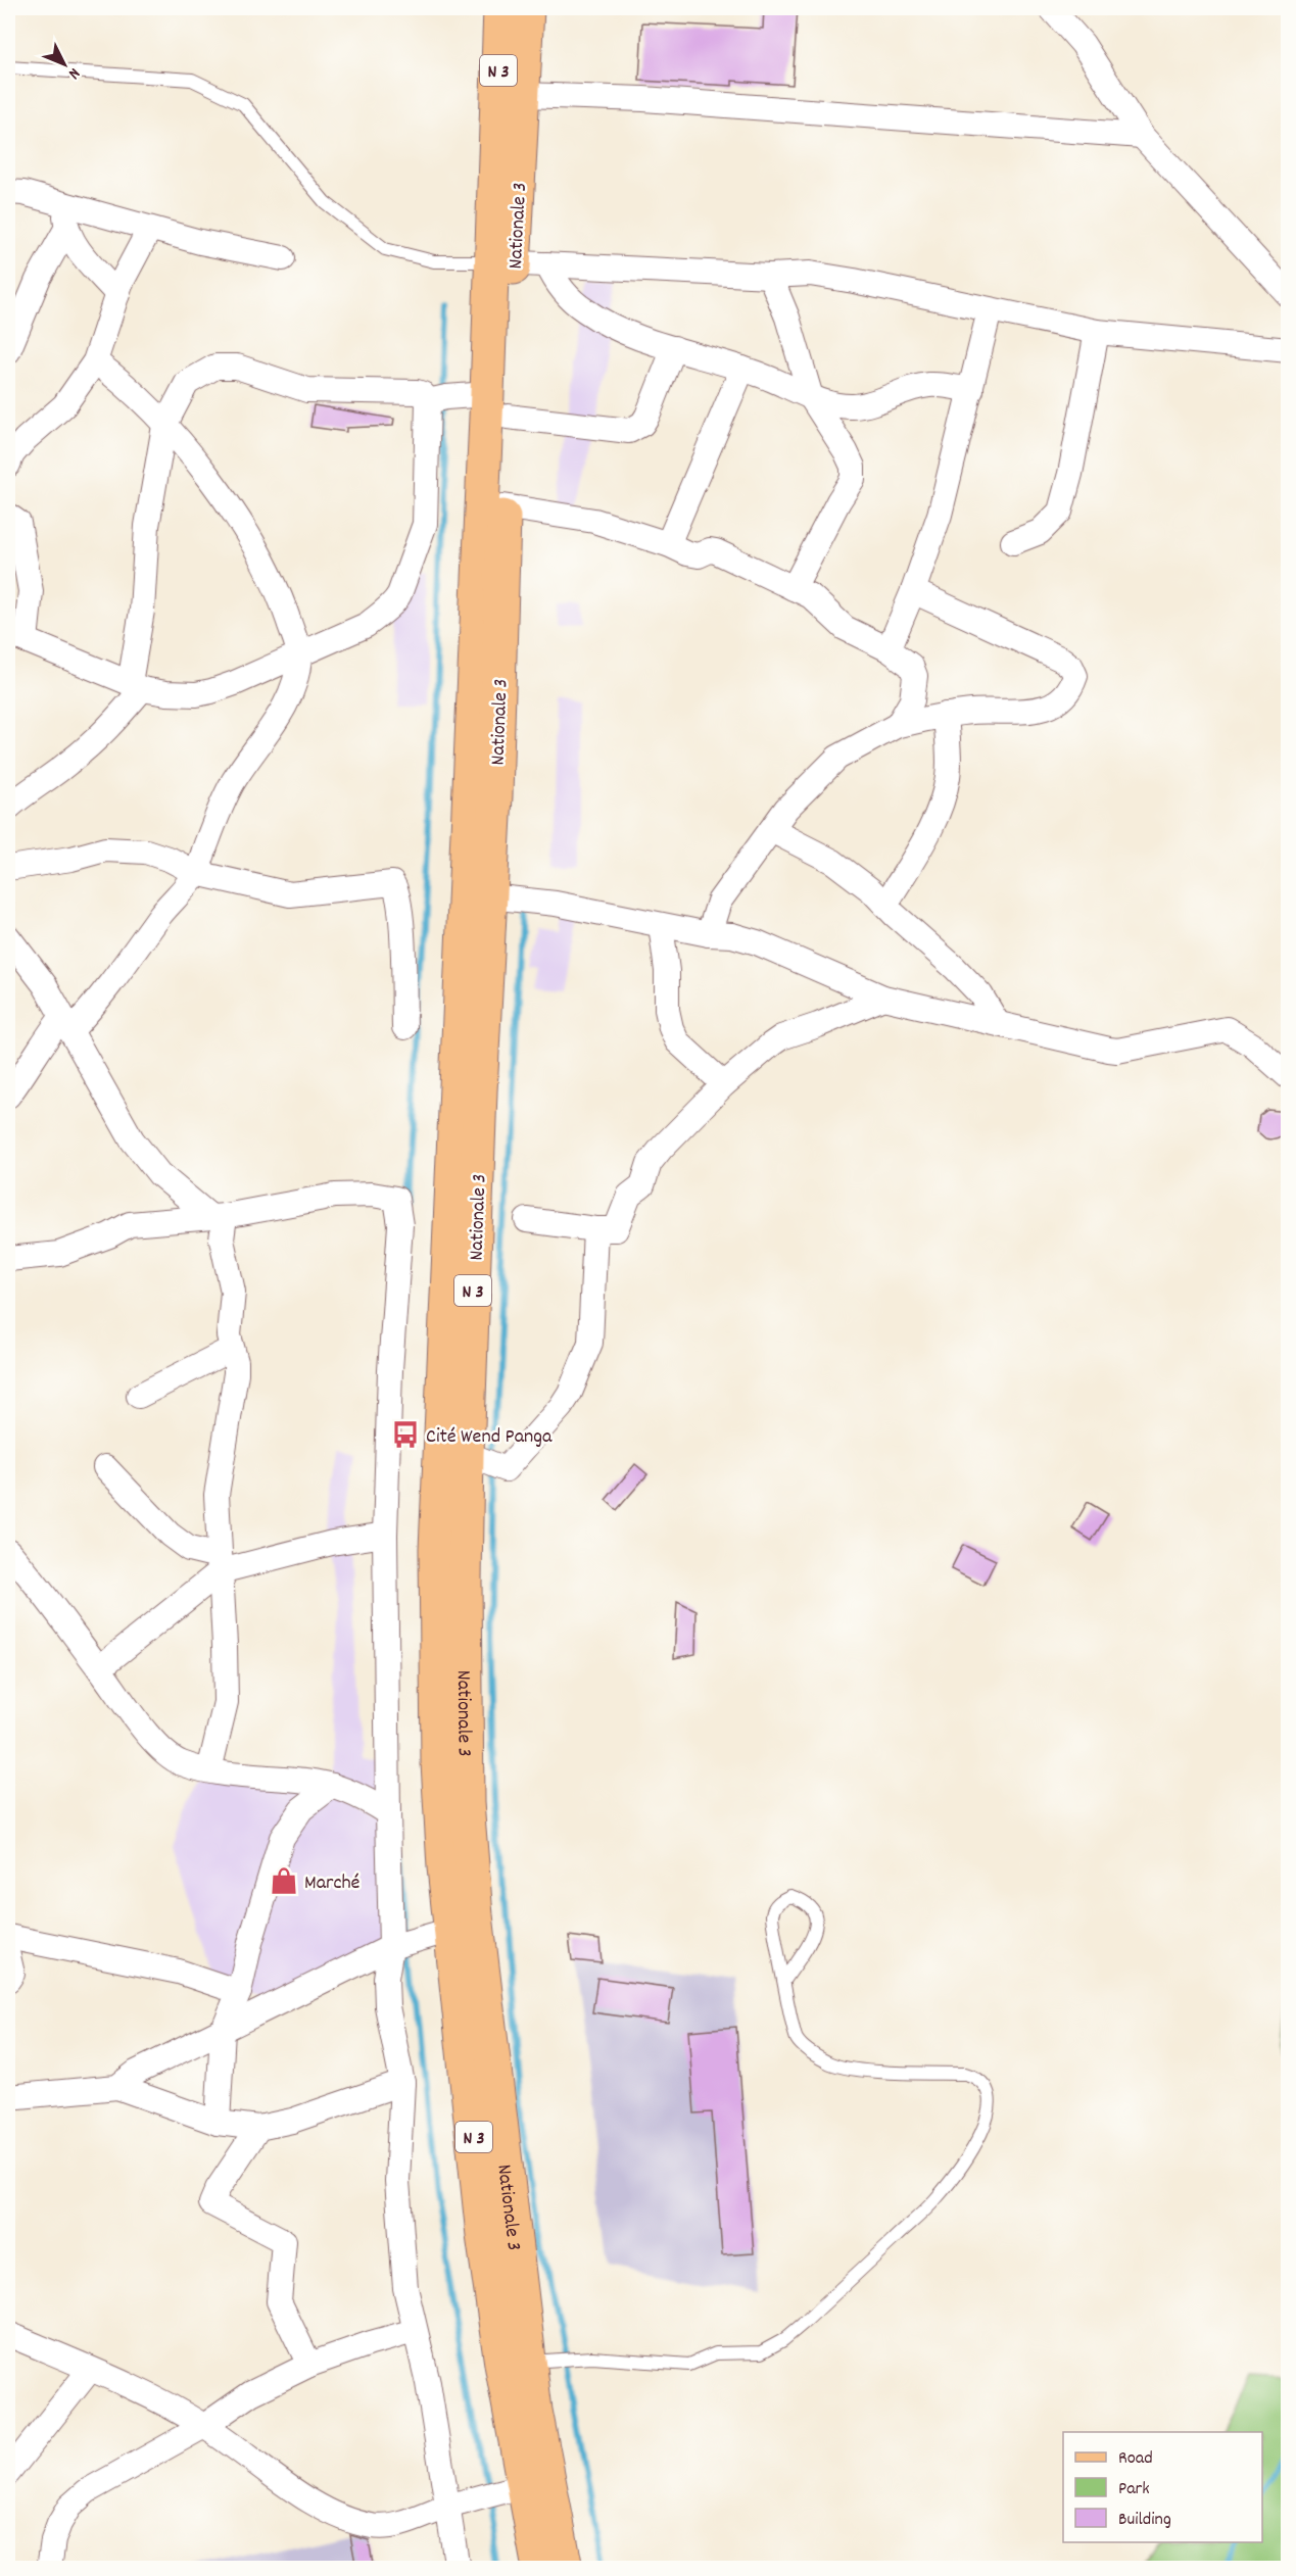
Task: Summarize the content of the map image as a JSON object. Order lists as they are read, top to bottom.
{
  "streets": {
    "main road": ["N 3", "Nationale 3"]
  },
  "crossings": [
    ["N 3", "Nationale 3"]
  ],
  "places": {
    "bus stop": ["Cité Wend Panga"],
    "shop": ["Marché"]
  },
  "legend": ["Road", "Park", "Building"],
  "north": "bottom right"
}
